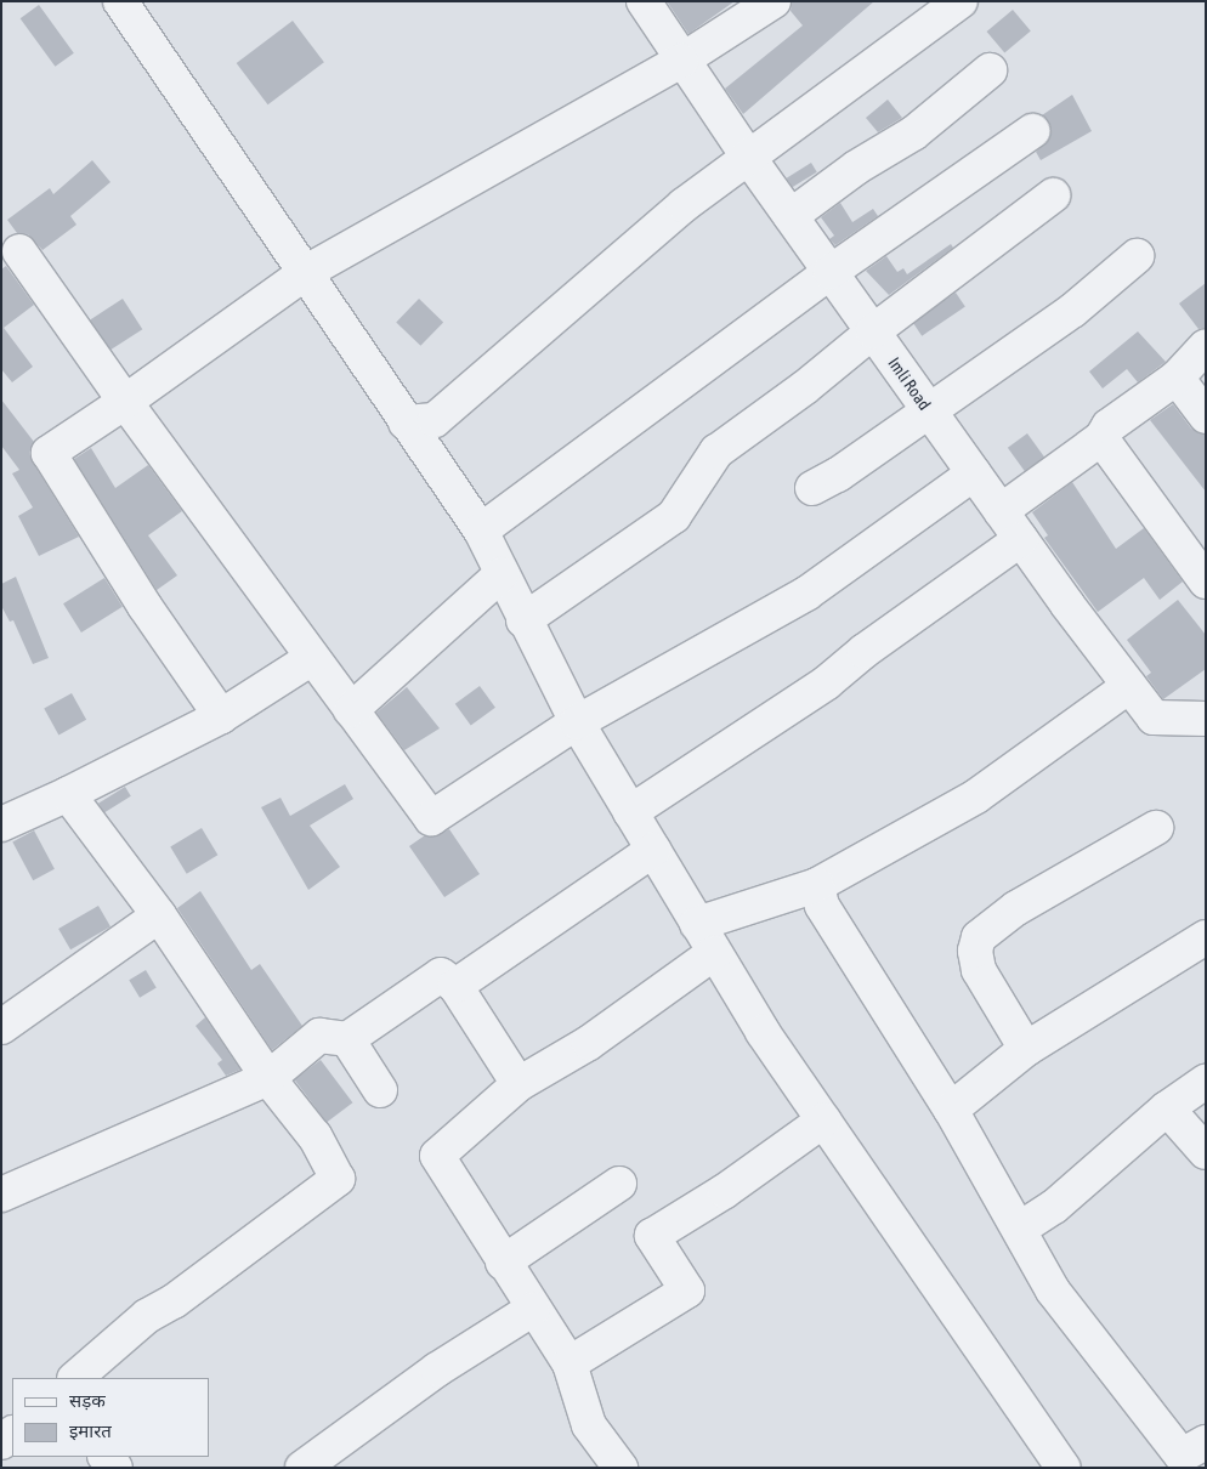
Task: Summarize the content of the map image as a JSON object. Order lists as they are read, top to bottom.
{
  "streets": {
    "street": ["Imli Road"]
  },
  "legend": ["सड़क", "इमारत"]
}
